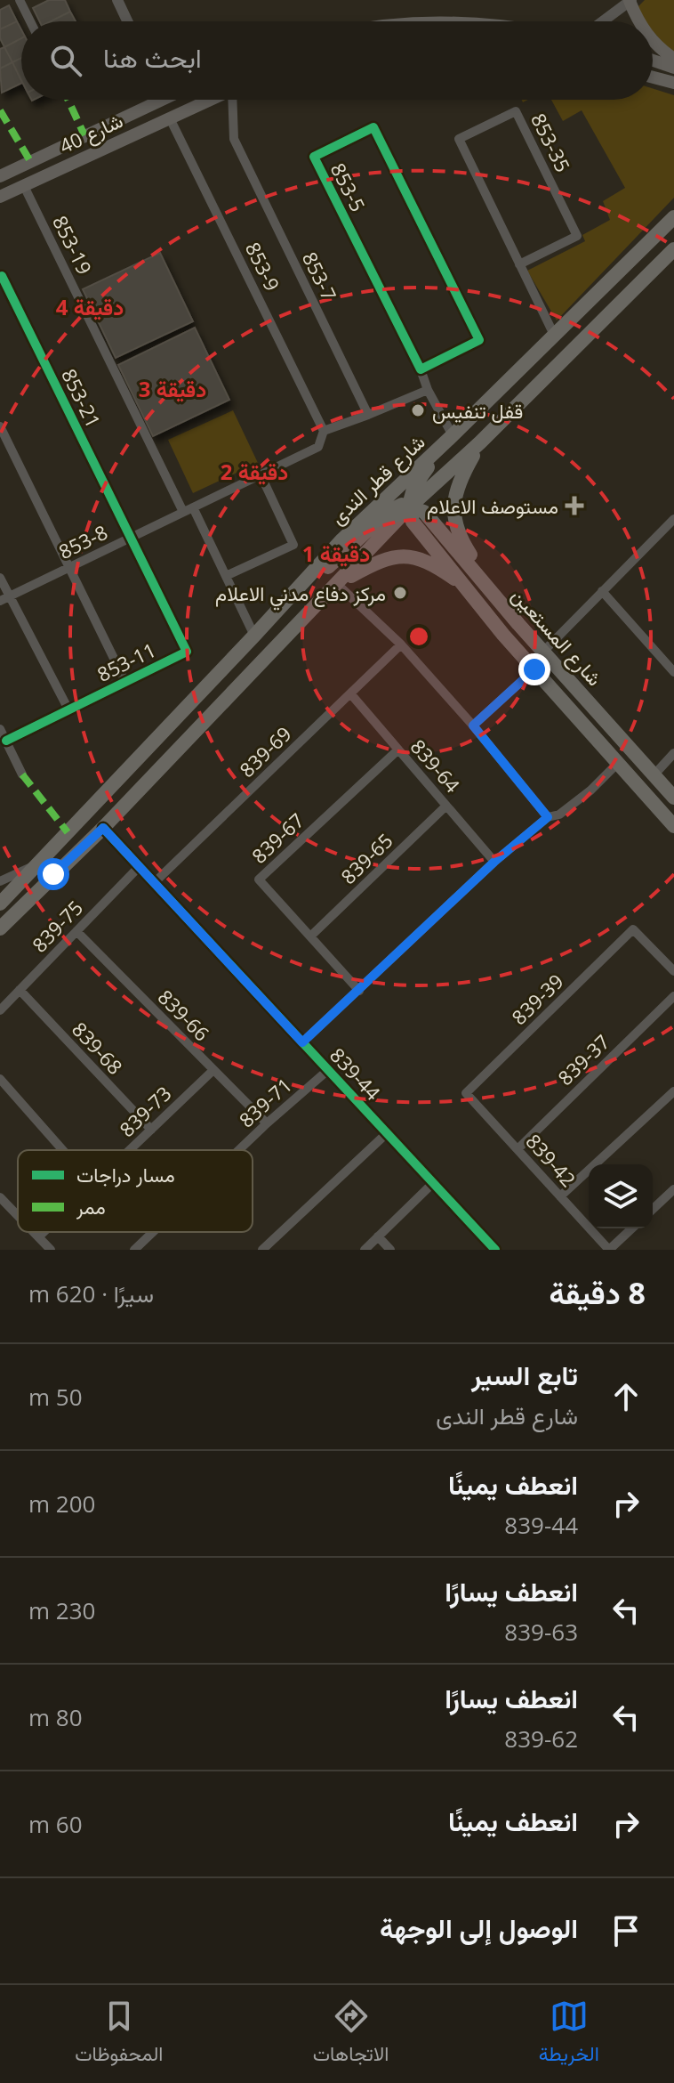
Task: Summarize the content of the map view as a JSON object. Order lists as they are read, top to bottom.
{
  "streets": {
    "main road": ["شارع 40", "شارع قطر الندى", "شارع المستعين"],
    "street": [
      "853-35",
      "853-5",
      "853-19",
      "853-9",
      "853-7",
      "853-21",
      "853-8",
      "853-11",
      "839-69",
      "839-64",
      "839-67",
      "839-65",
      "839-75",
      "839-39",
      "839-66",
      "839-68",
      "839-37",
      "839-44",
      "839-71",
      "839-73",
      "839-42"
    ]
  },
  "crossings": [
    ["شارع 40", "853-19"],
    ["شارع 40", "853-9"],
    ["853-35", "شارع قطر الندى"],
    ["853-19", "853-8"],
    ["853-9", "853-8"],
    ["853-21", "853-8"],
    ["853-21", "853-11"],
    ["853-8", "853-11"],
    ["839-69", "839-64"],
    ["839-69", "839-44"],
    ["839-64", "839-67"],
    ["839-64", "839-65"],
    ["839-67", "839-65"],
    ["839-75", "839-66"],
    ["839-75", "839-68"],
    ["839-75", "839-44"],
    ["839-39", "839-42"],
    ["839-66", "839-71"],
    ["839-66", "839-73"],
    ["839-68", "839-73"],
    ["839-37", "839-42"],
    ["839-44", "839-71"]
  ],
  "places": {
    "other": ["قفل تنفيس", "مركز دفاع مدني الاعلام"],
    "health": ["مستوصف الاعلام"]
  },
  "legend": ["مسار دراجات", "ممر"],
  "page": {
    "search": "ابحث هنا",
    "heading": ["8 دقيقة", "سيرًا · 620 m"],
    "list": [
      ["تابع السير", "شارع قطر الندى", "50 m"],
      ["انعطف يمينًا", "839-44", "200 m"],
      ["انعطف يسارًا", "839-63", "230 m"],
      ["انعطف يسارًا", "839-62", "80 m"],
      ["انعطف يمينًا", "60 m"],
      "الوصول إلى الوجهة"
    ],
    "nav": ["الخريطة", "الاتجاهات", "المحفوظات"]
  },
  "rings": [
    "4 دقيقة",
    "3 دقيقة",
    "2 دقيقة",
    "1 دقيقة"
  ]
}
